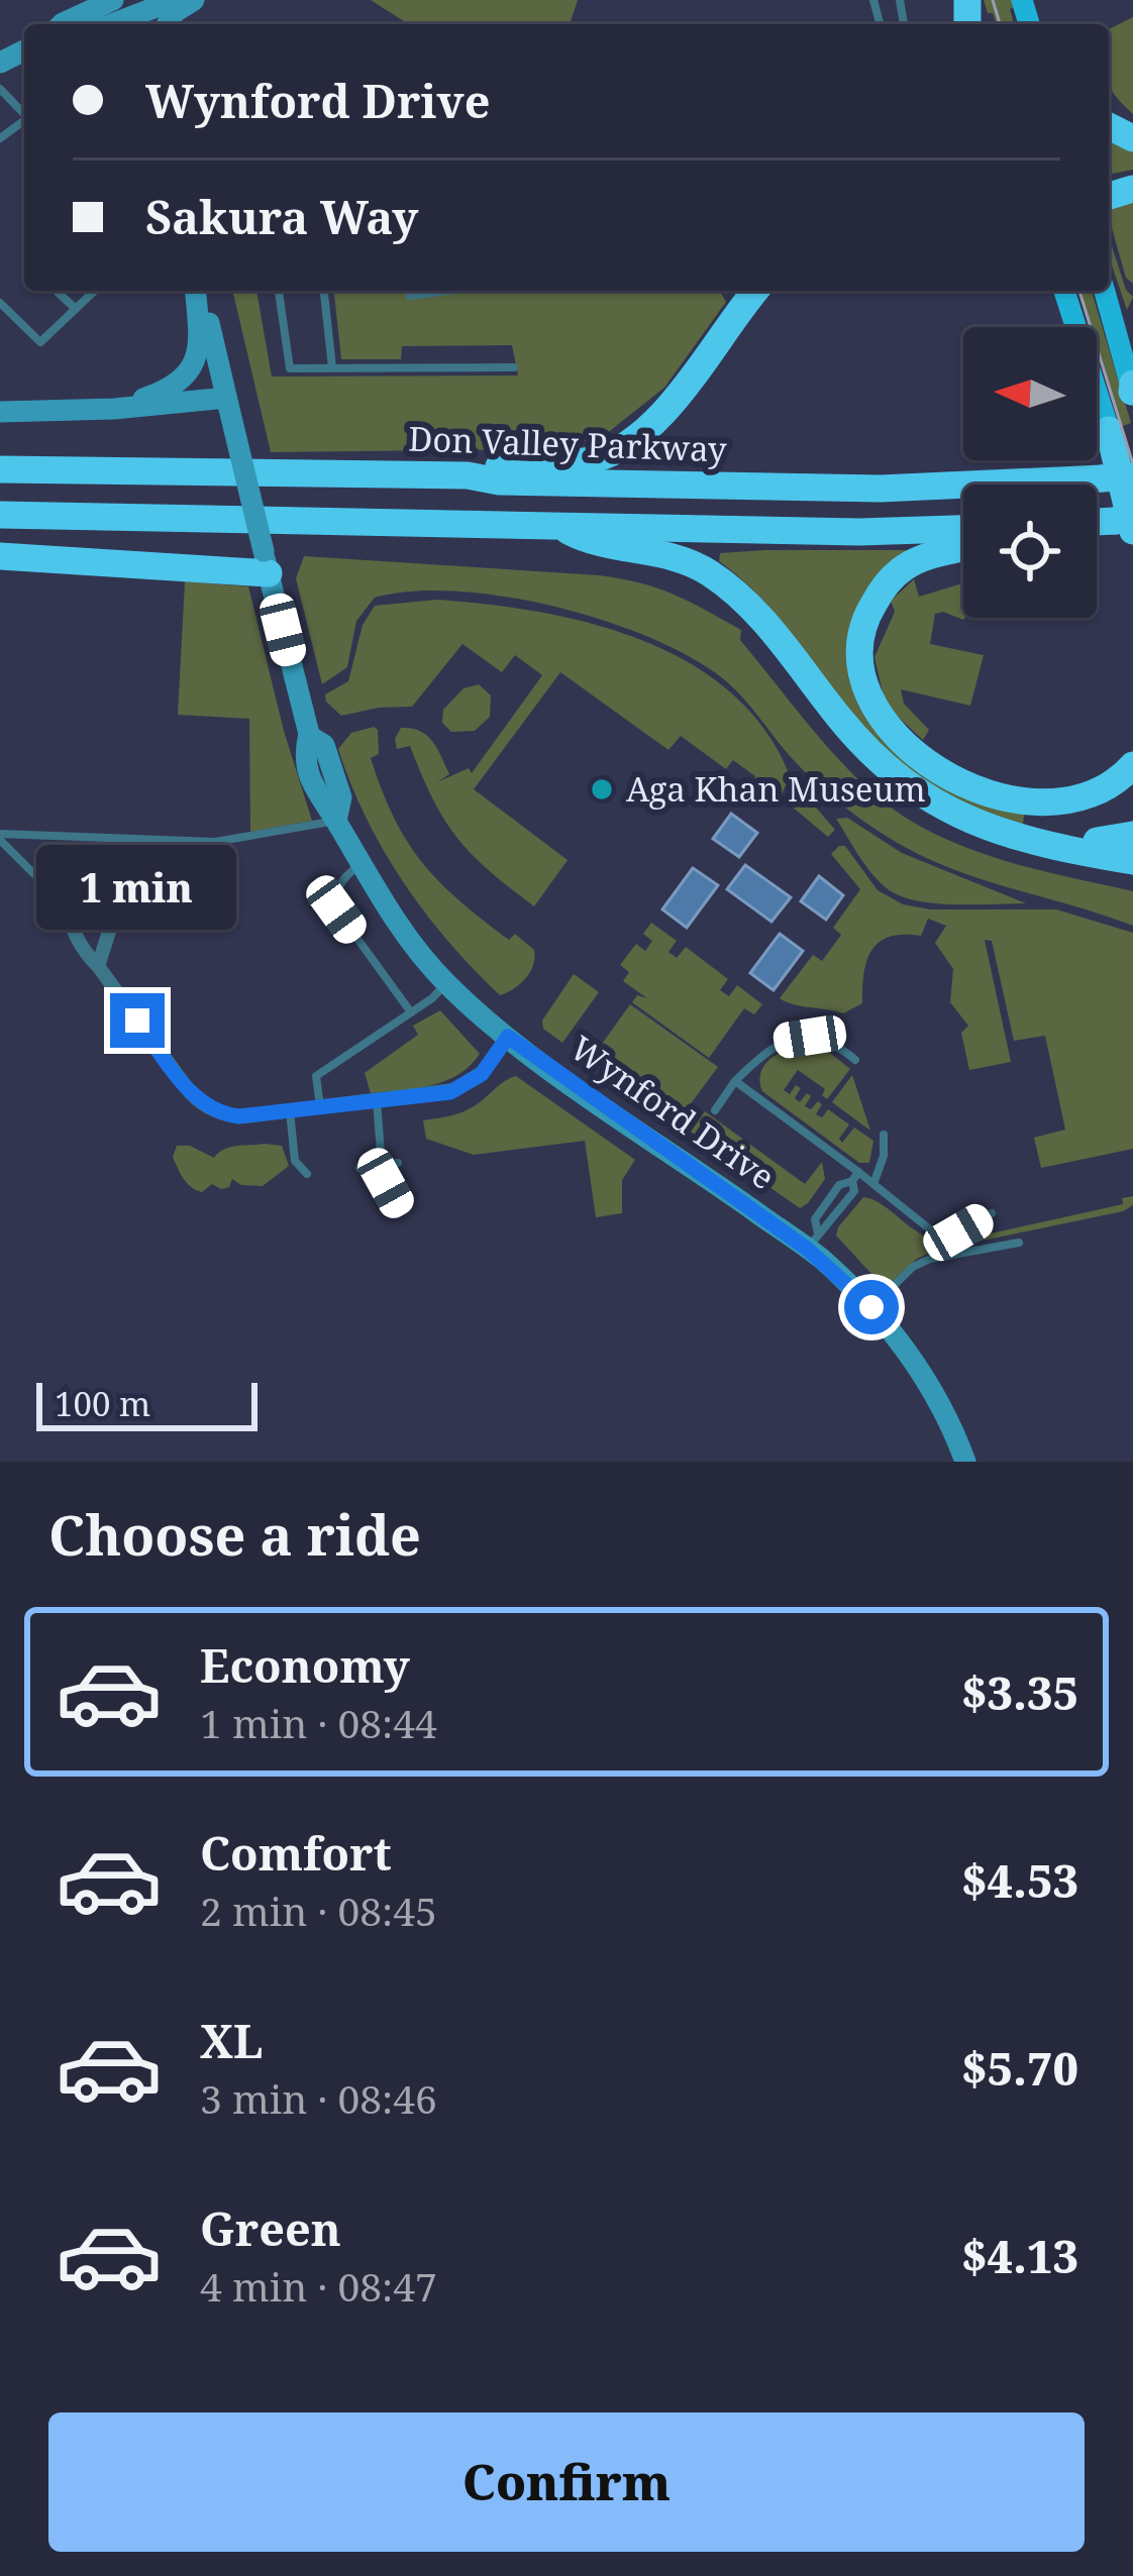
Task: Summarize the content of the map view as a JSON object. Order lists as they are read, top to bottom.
{
  "streets": {
    "highway": ["Don Valley Parkway"],
    "street": ["Wynford Drive"]
  },
  "places": ["Aga Khan Museum"],
  "scale_bar": "100 m",
  "north": "left",
  "page": {
    "banner": ["Wynford Drive", "Sakura Way"],
    "bubble": "1 min",
    "scale": "100 m",
    "heading": "Choose a ride",
    "list": [
      {
        "name": "Economy",
        "note": "1 min · 08:44",
        "value": "$3.35"
      },
      {
        "name": "Comfort",
        "note": "2 min · 08:45",
        "value": "$4.53"
      },
      {
        "name": "XL",
        "note": "3 min · 08:46",
        "value": "$5.70"
      },
      {
        "name": "Green",
        "note": "4 min · 08:47",
        "value": "$4.13"
      }
    ],
    "buttons": "Confirm"
  }
}
